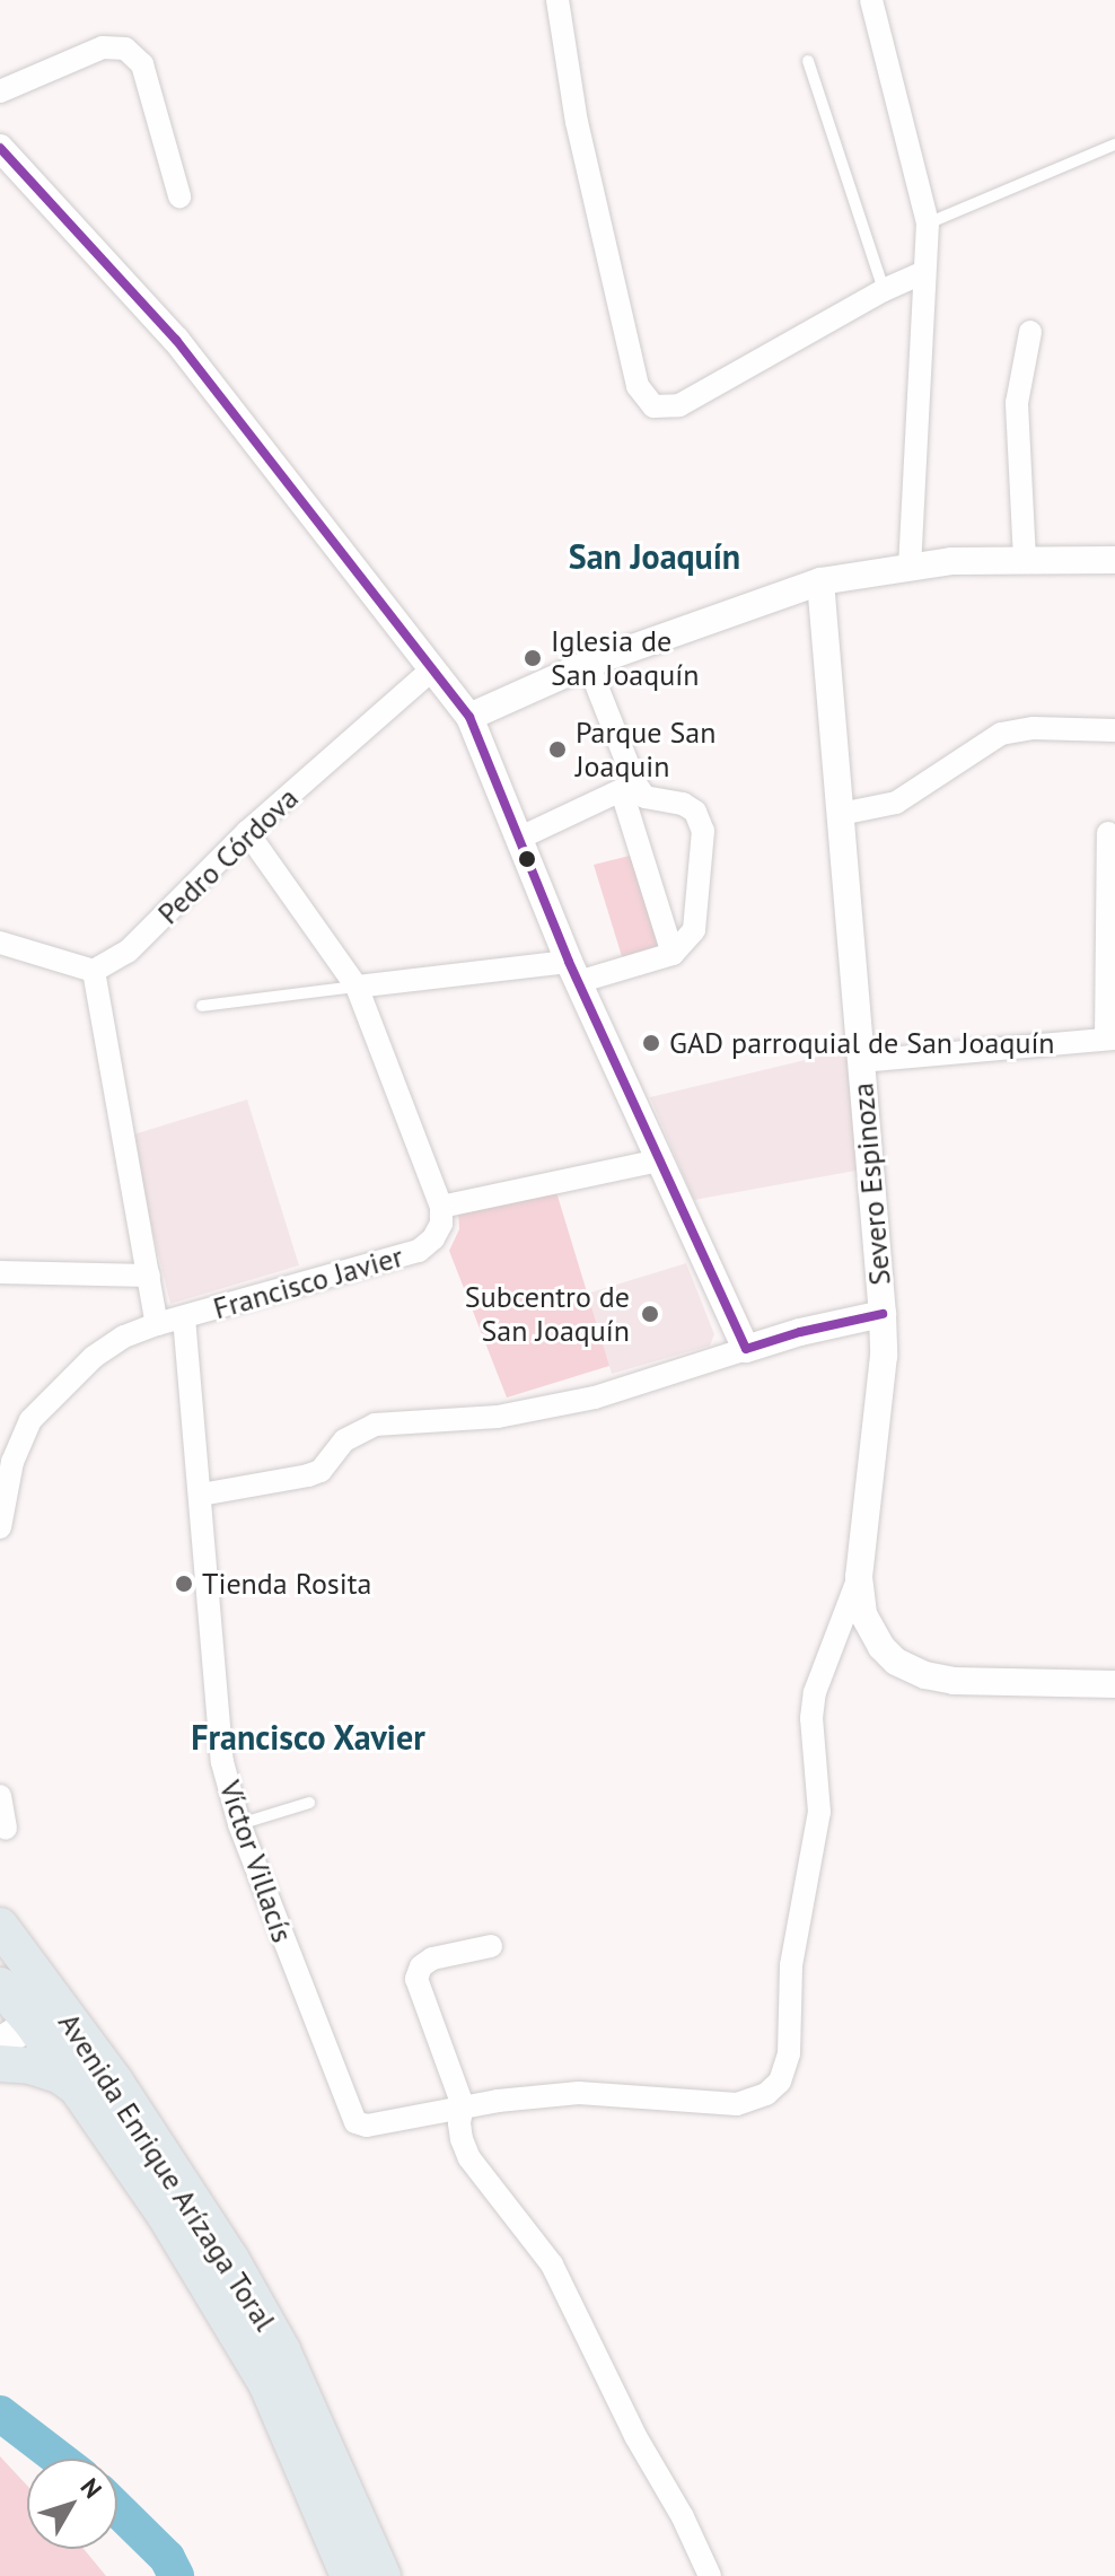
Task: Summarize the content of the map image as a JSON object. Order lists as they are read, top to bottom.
{
  "streets": {
    "main road": ["Avenida Enrique Arízaga Toral"],
    "street": [
      "Pedro Córdova",
      "Severo Espinoza",
      "Francisco Javier",
      "Víctor Villacís"
    ]
  },
  "crossings": [
    ["Francisco Javier", "Víctor Villacís"]
  ],
  "districts": ["San Joaquín", "Francisco Xavier"],
  "places": [
    "Iglesia de San Joaquín",
    "Parque San Joaquin",
    "GAD parroquial de San Joaquín",
    "Subcentro de San Joaquín",
    "Tienda Rosita"
  ],
  "north": "top right"
}
